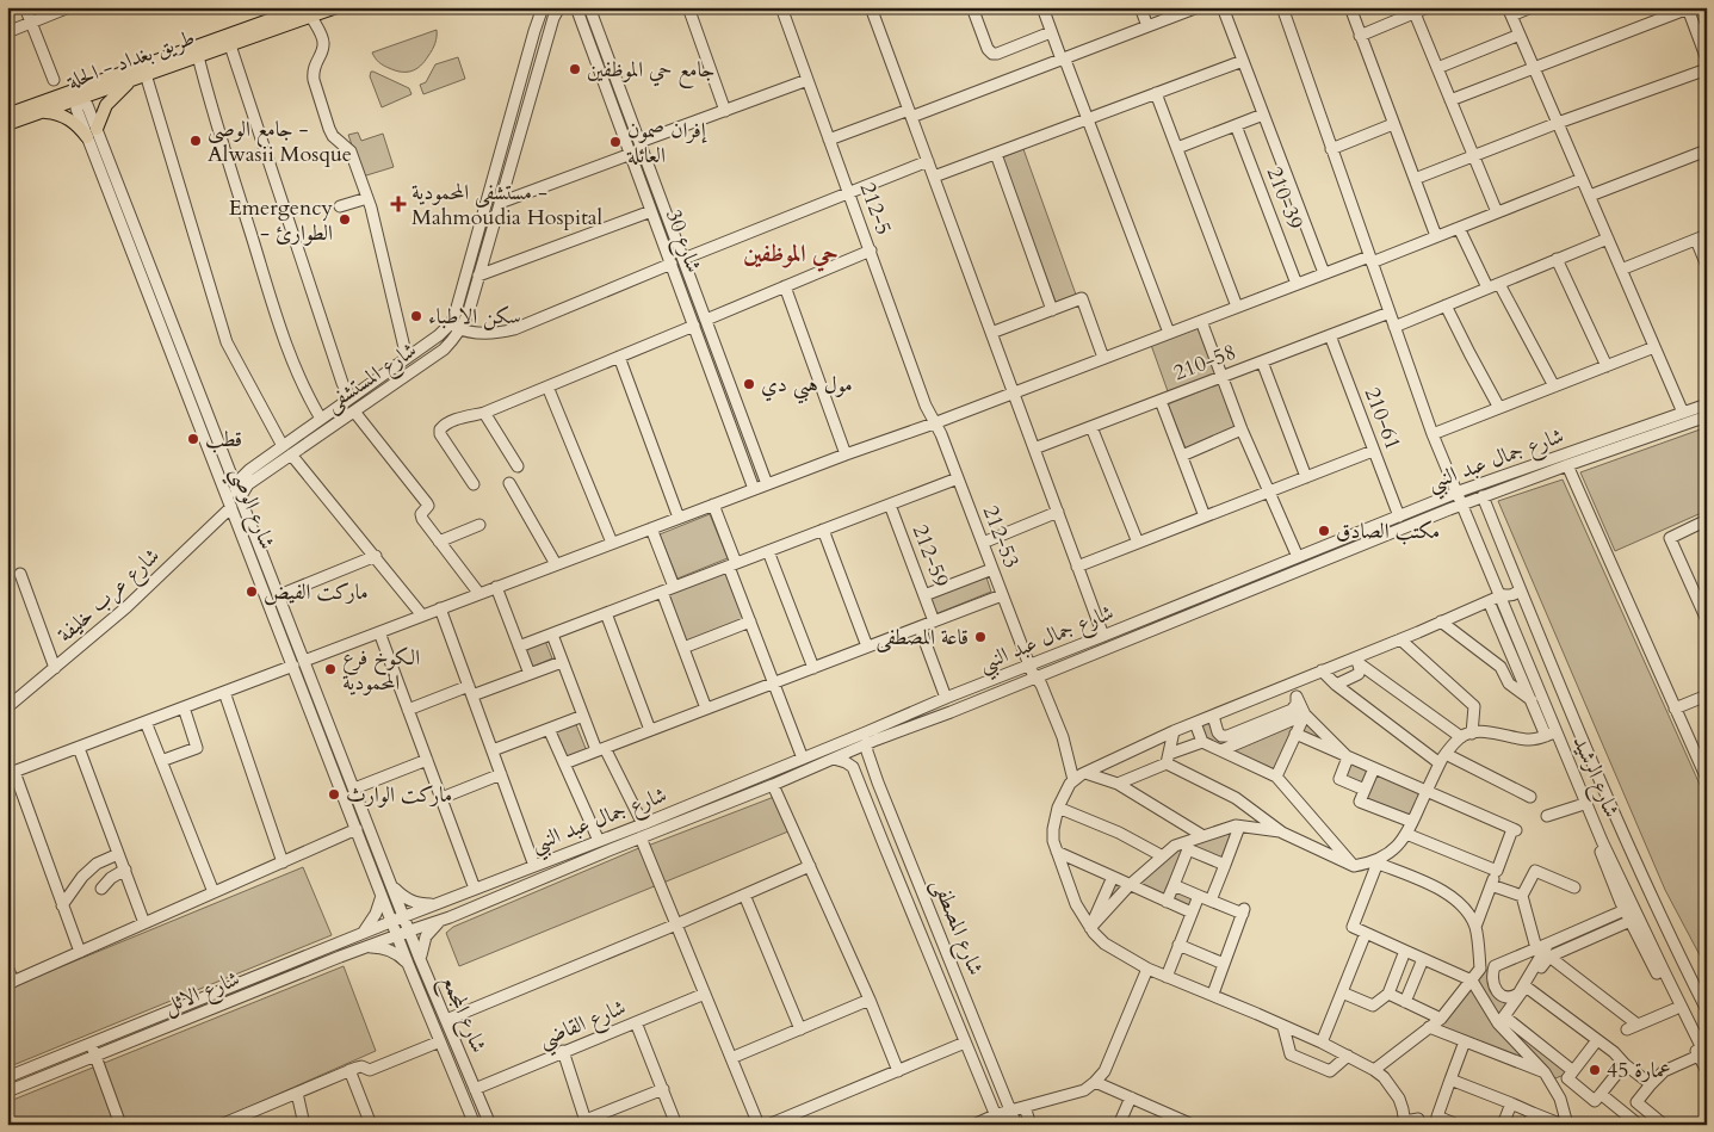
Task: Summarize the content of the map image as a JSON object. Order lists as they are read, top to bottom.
{
  "streets": {
    "main road": ["طريق بغداد - الحلة"],
    "street": [
      "210-39",
      "212-5",
      "شارع 30",
      "210-58",
      "شارع المستشفى",
      "210-61",
      "شارع جمال عبد النبي",
      "شارع الوصي",
      "212-53",
      "212-59",
      "شارع عرب خليفة",
      "شارع الرشيد",
      "شارع المصطفى",
      "شارع الاثل",
      "شارع المجمع",
      "شارع القاضي"
    ]
  },
  "crossings": [
    ["212-5", "212-53"],
    ["210-58", "210-61"],
    ["210-58", "شارع الرشيد"],
    ["شارع المستشفى", "شارع عرب خليفة"],
    ["210-61", "شارع جمال عبد النبي"],
    ["شارع جمال عبد النبي", "شارع الوصي"],
    ["شارع جمال عبد النبي", "212-53"],
    ["شارع جمال عبد النبي", "شارع الرشيد"],
    ["شارع جمال عبد النبي", "شارع المصطفى"],
    ["شارع جمال عبد النبي", "شارع الاثل"],
    ["شارع جمال عبد النبي", "شارع المجمع"],
    ["شارع الوصي", "شارع عرب خليفة"],
    ["شارع الوصي", "شارع الاثل"],
    ["شارع الوصي", "شارع المجمع"],
    ["شارع الاثل", "شارع المجمع"],
    ["شارع المجمع", "شارع القاضي"]
  ],
  "districts": ["حي الموظفين"],
  "places": {
    "other": [
      "جامع حي الموظفين",
      "جامع الوصي - Alwasii Mosque",
      "إفران صمون العائلة",
      "Emergency - الطوارئ",
      "سكن الاطباء",
      "مول هبي دي",
      "قطب",
      "مكتب الصادق",
      "ماركت الفيض",
      "قاعة المصطفى",
      "الكوخ فرع المحمودية",
      "ماركت الوارث",
      "عمارة 45"
    ],
    "health": ["مستشفى المحمودية - Mahmoudia Hospital"]
  }
}
